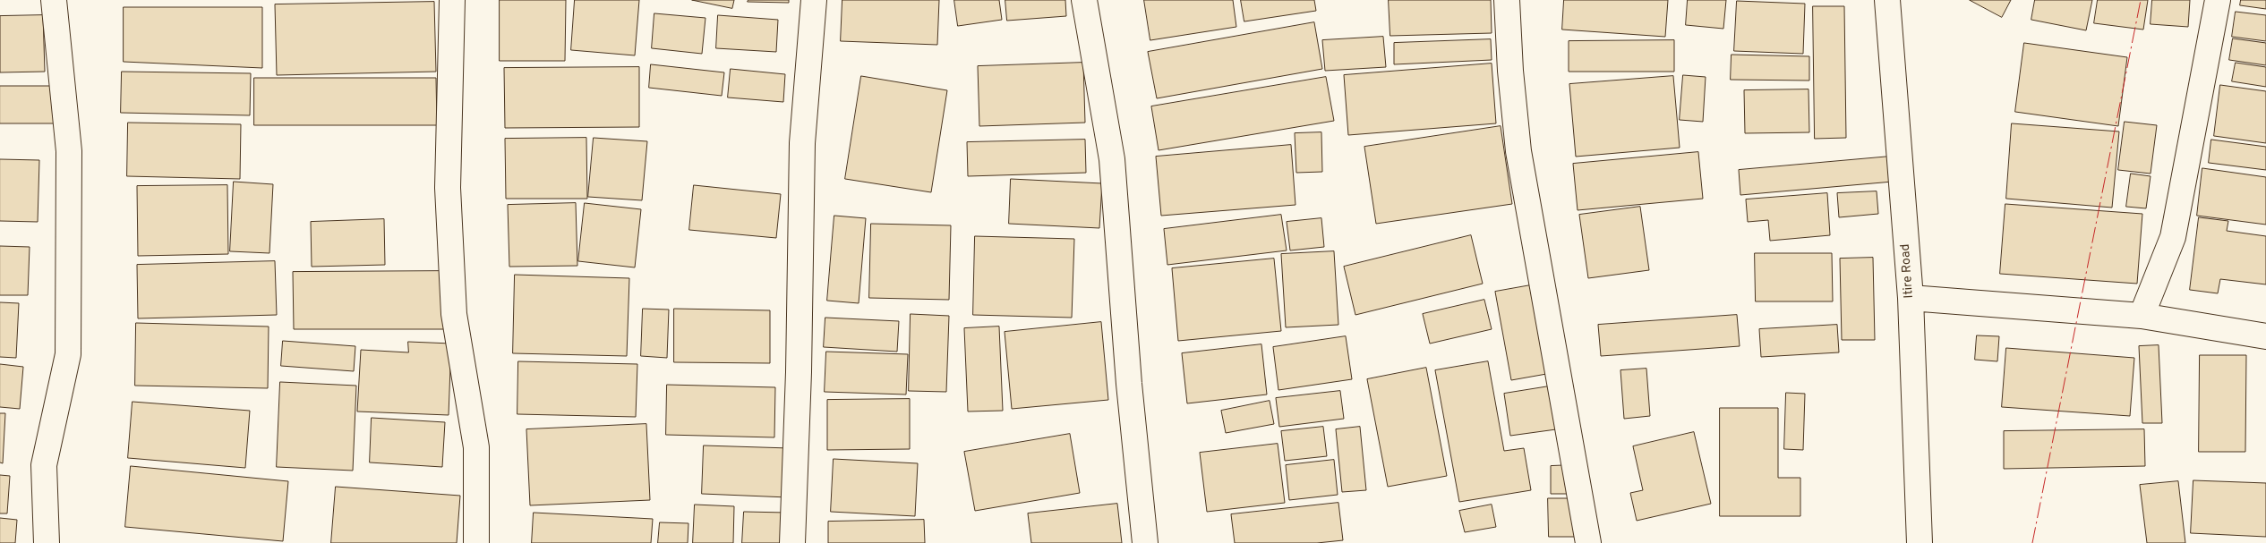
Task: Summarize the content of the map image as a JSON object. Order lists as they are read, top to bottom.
{
  "streets": {
    "street": ["Itire Road"]
  }
}
